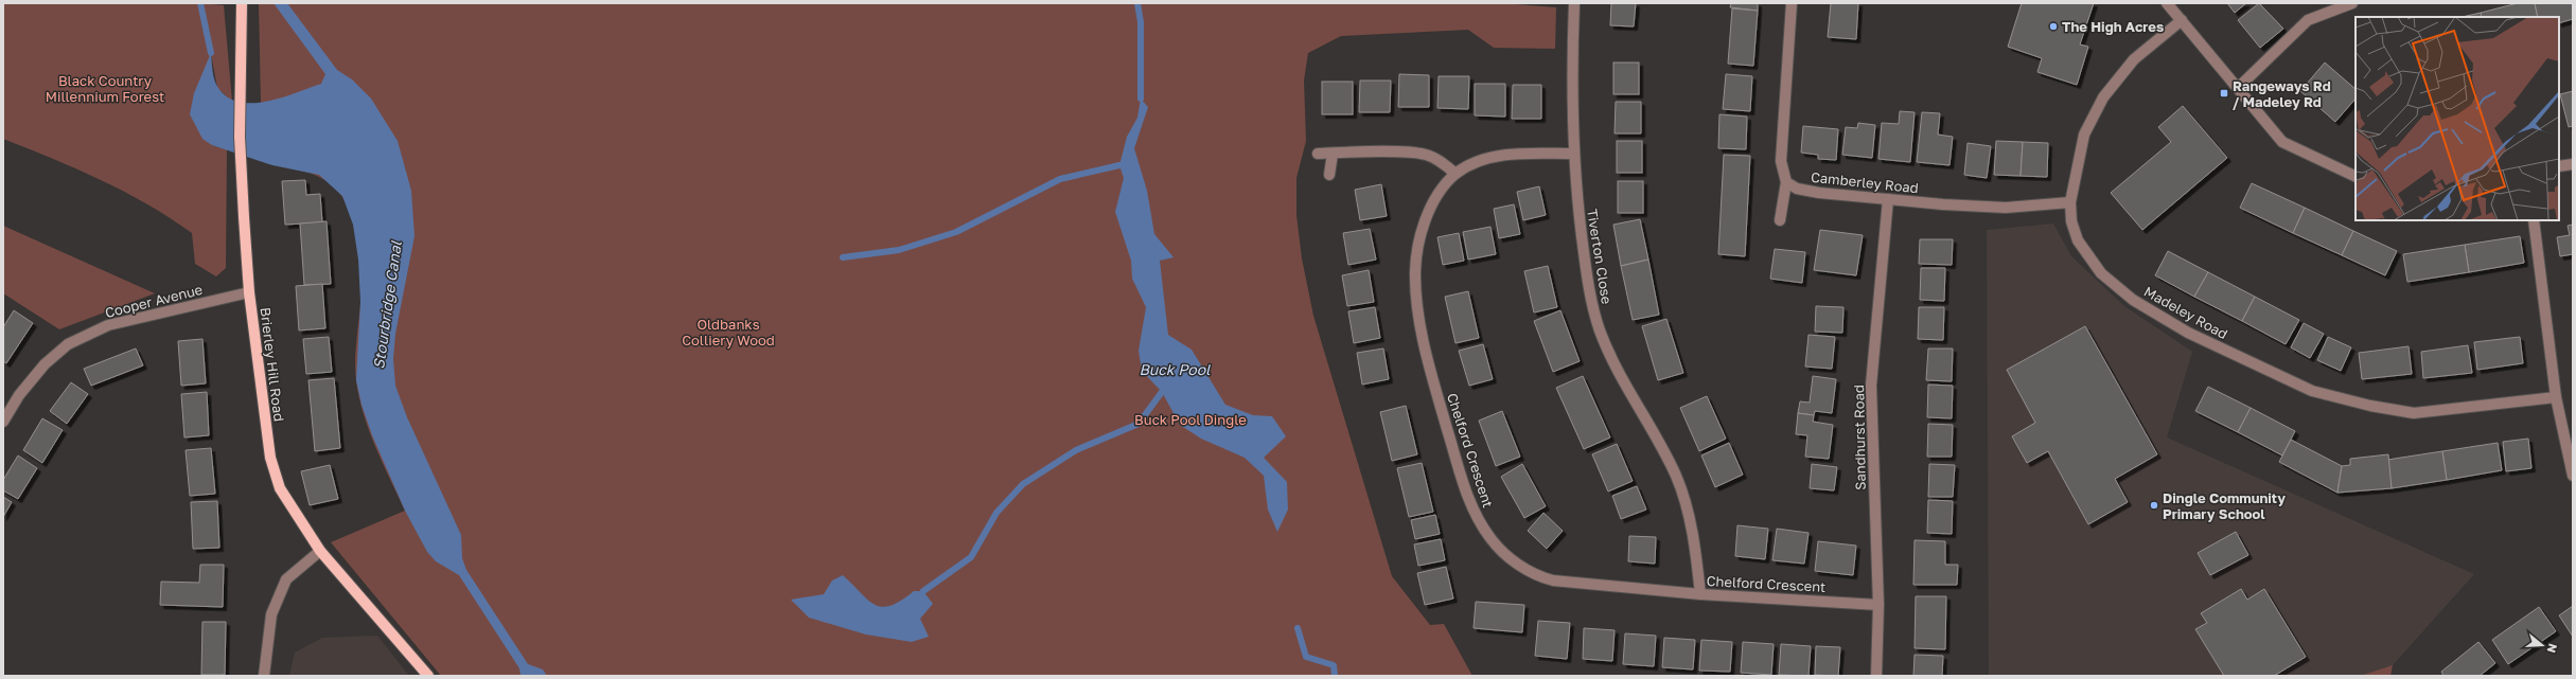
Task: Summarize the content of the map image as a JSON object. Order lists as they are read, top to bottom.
{
  "streets": {
    "main road": ["Brierley Hill Road"],
    "street": [
      "Camberley Road",
      "Tiverton Close",
      "Cooper Avenue",
      "Madeley Road",
      "Sandhurst Road",
      "Chelford Crescent"
    ]
  },
  "crossings": [
    ["Camberley Road", "Madeley Road"],
    ["Camberley Road", "Sandhurst Road"],
    ["Tiverton Close", "Chelford Crescent"],
    ["Cooper Avenue", "Brierley Hill Road"],
    ["Sandhurst Road", "Chelford Crescent"]
  ],
  "water": ["Stourbridge Canal", "Buck Pool"],
  "parks": ["Black Country Millennium Forest", "Oldbanks Colliery Wood", "Buck Pool Dingle"],
  "places": {
    "other": ["The High Acres", "Dingle Community Primary School"],
    "transit": ["Rangeways Rd / Madeley Rd"]
  },
  "north": "right"
}
